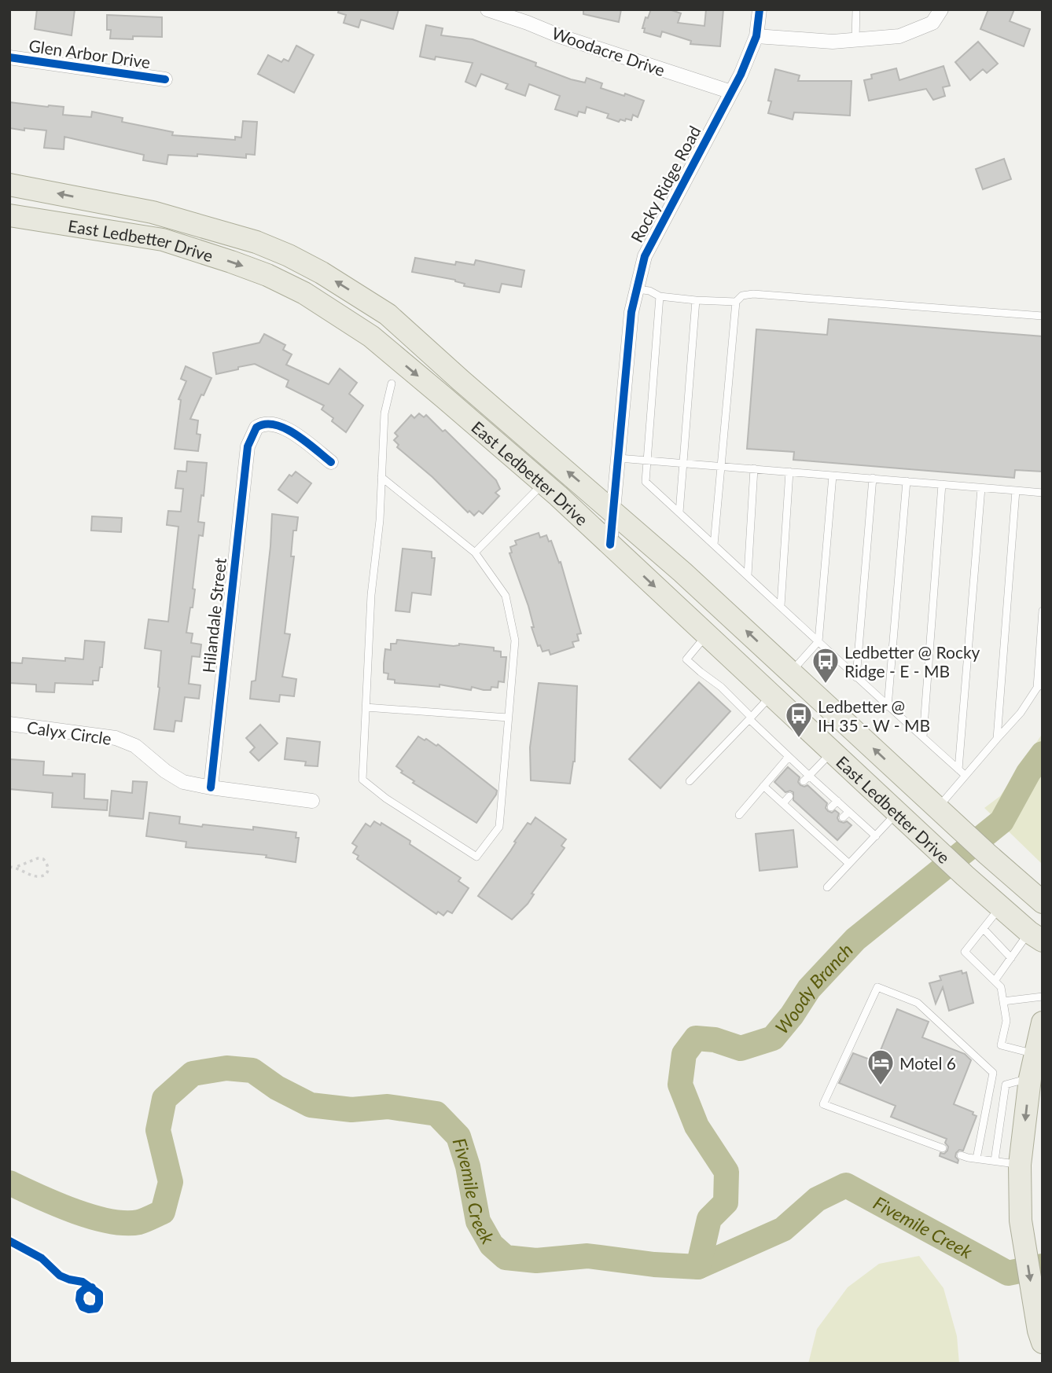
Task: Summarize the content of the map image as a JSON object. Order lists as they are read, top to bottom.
{
  "streets": {
    "main road": ["East Ledbetter Drive"],
    "street": [
      "Woodacre Drive",
      "Glen Arbor Drive",
      "Rocky Ridge Road",
      "Hilandale Street",
      "Calyx Circle"
    ]
  },
  "crossings": [
    ["Woodacre Drive", "Rocky Ridge Road"],
    ["Rocky Ridge Road", "East Ledbetter Drive"],
    ["Hilandale Street", "Calyx Circle"]
  ],
  "water": ["Woody Branch", "Fivemile Creek"],
  "places": {
    "bus stop": ["Ledbetter @ Rocky Ridge - E - MB", "Ledbetter @ IH 35 - W - MB"],
    "hotel": ["Motel 6"]
  }
}
